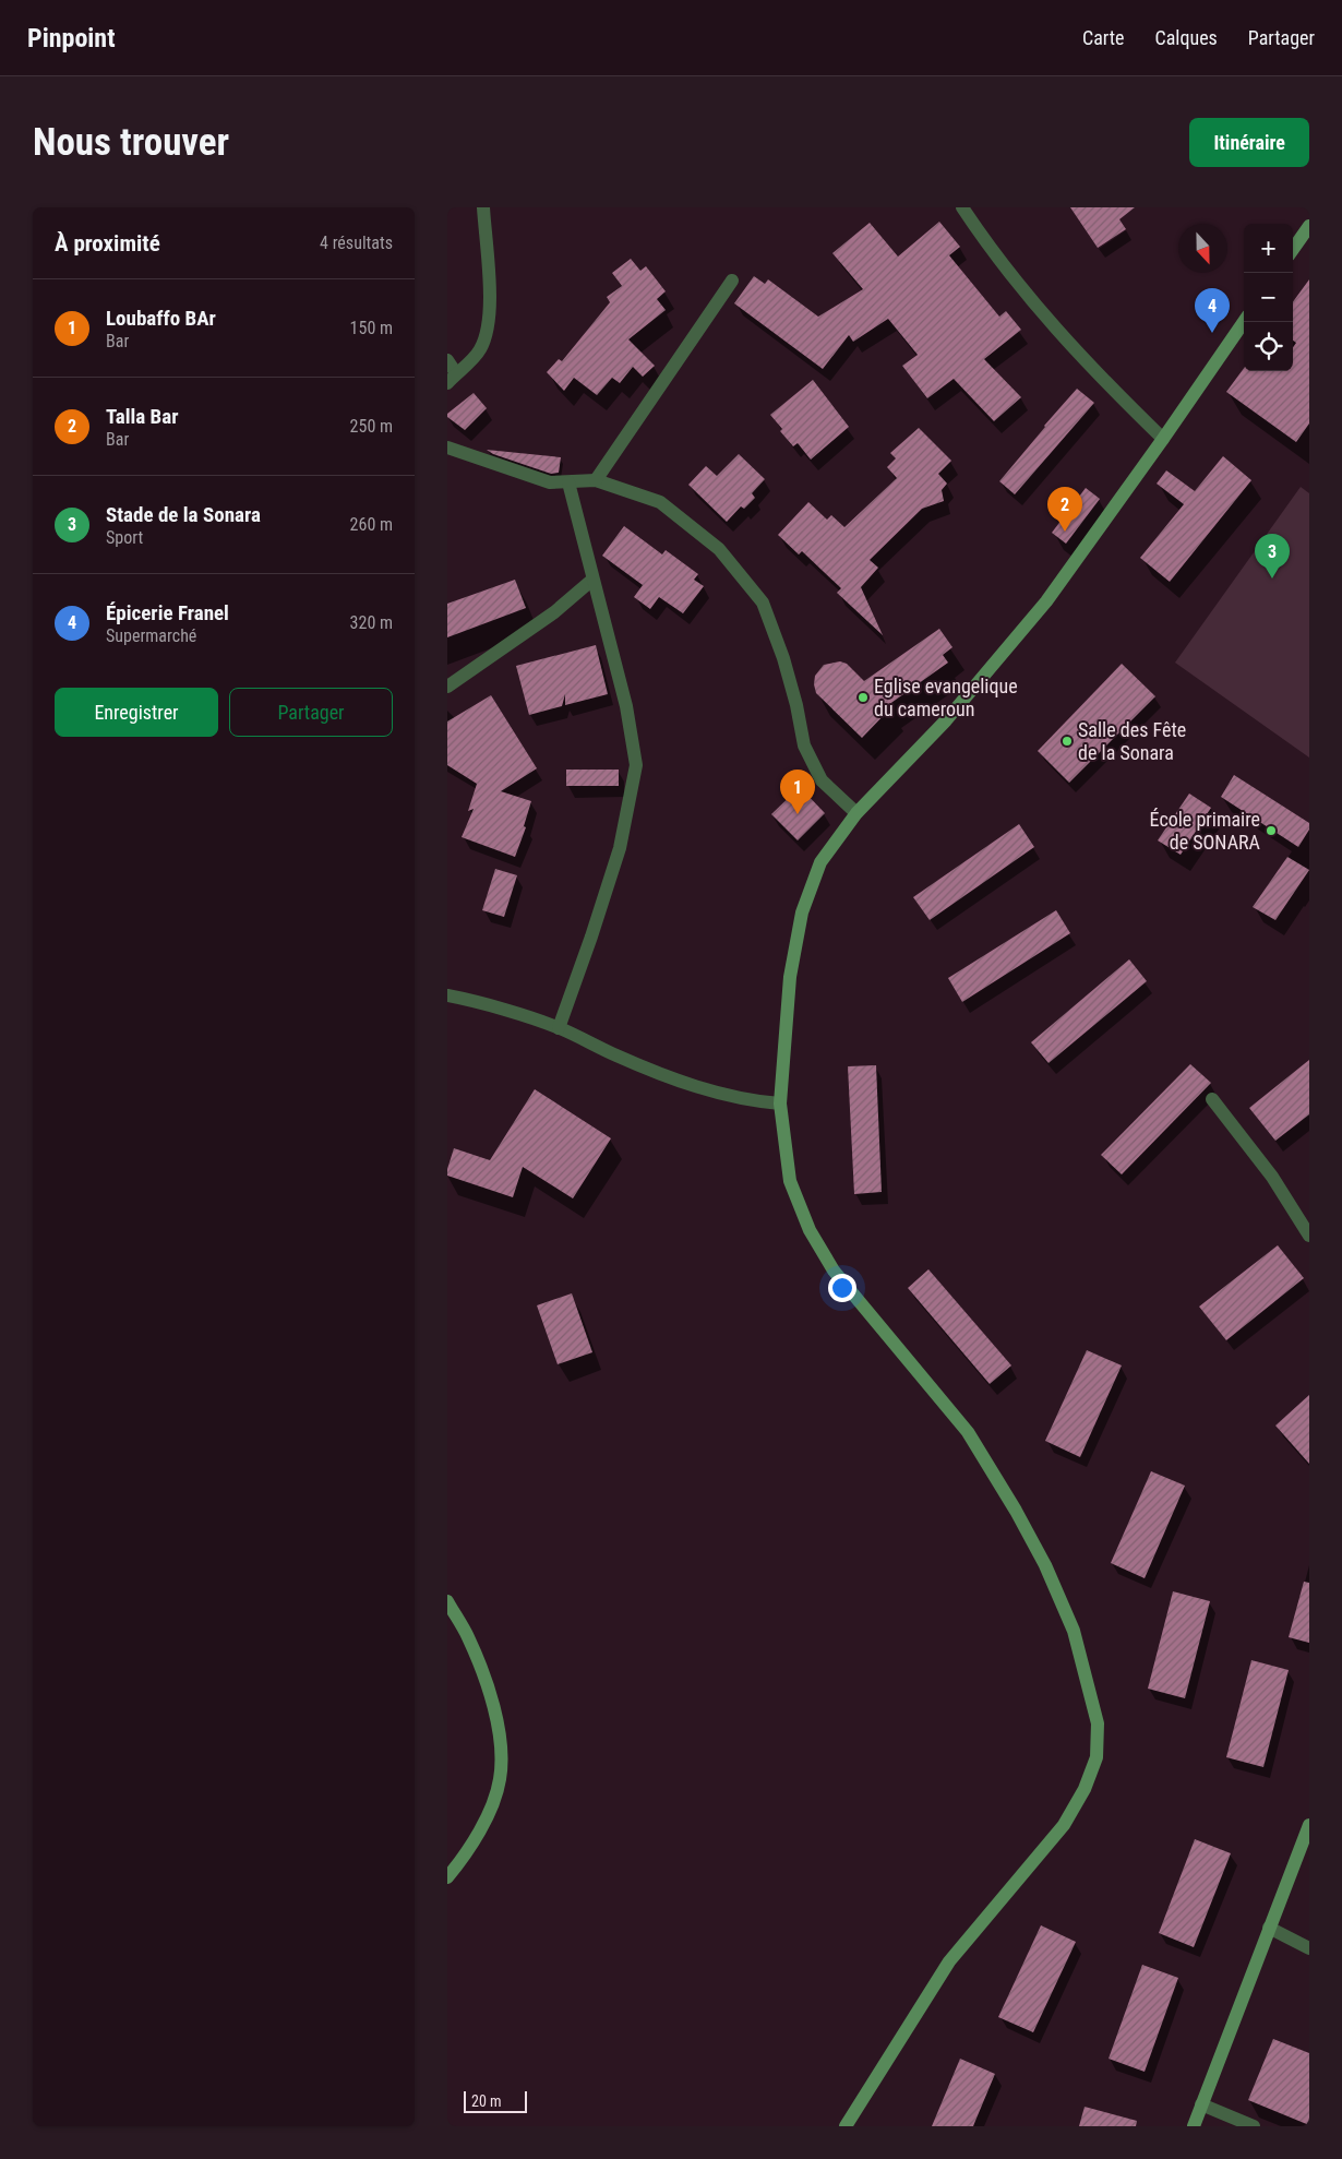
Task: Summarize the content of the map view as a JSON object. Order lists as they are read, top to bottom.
{
  "places": ["Eglise evangelique du cameroun", "Salle des Fête de la Sonara", "École primaire de SONARA"],
  "scale_bar": "20 m",
  "north": "bottom",
  "page": {
    "header": "Pinpoint",
    "nav": ["Carte", "Calques", "Partager"],
    "buttons": [
      "Itinéraire",
      ["Enregistrer", "Partager"]
    ],
    "title": "Nous trouver",
    "heading": ["À proximité", "4 résultats"],
    "map_buttons": ["+", "−"],
    "list": [
      {
        "mark": "1",
        "name": "Loubaffo BAr",
        "note": "Bar",
        "value": "150 m"
      },
      {
        "mark": "2",
        "name": "Talla Bar",
        "note": "Bar",
        "value": "250 m"
      },
      {
        "mark": "3",
        "name": "Stade de la Sonara",
        "note": "Sport",
        "value": "260 m"
      },
      {
        "mark": "4",
        "name": "Épicerie Franel",
        "note": "Supermarché",
        "value": "320 m"
      }
    ],
    "pins": [
      "4",
      "2",
      "3",
      "1"
    ],
    "scale": "20 m"
  }
}
